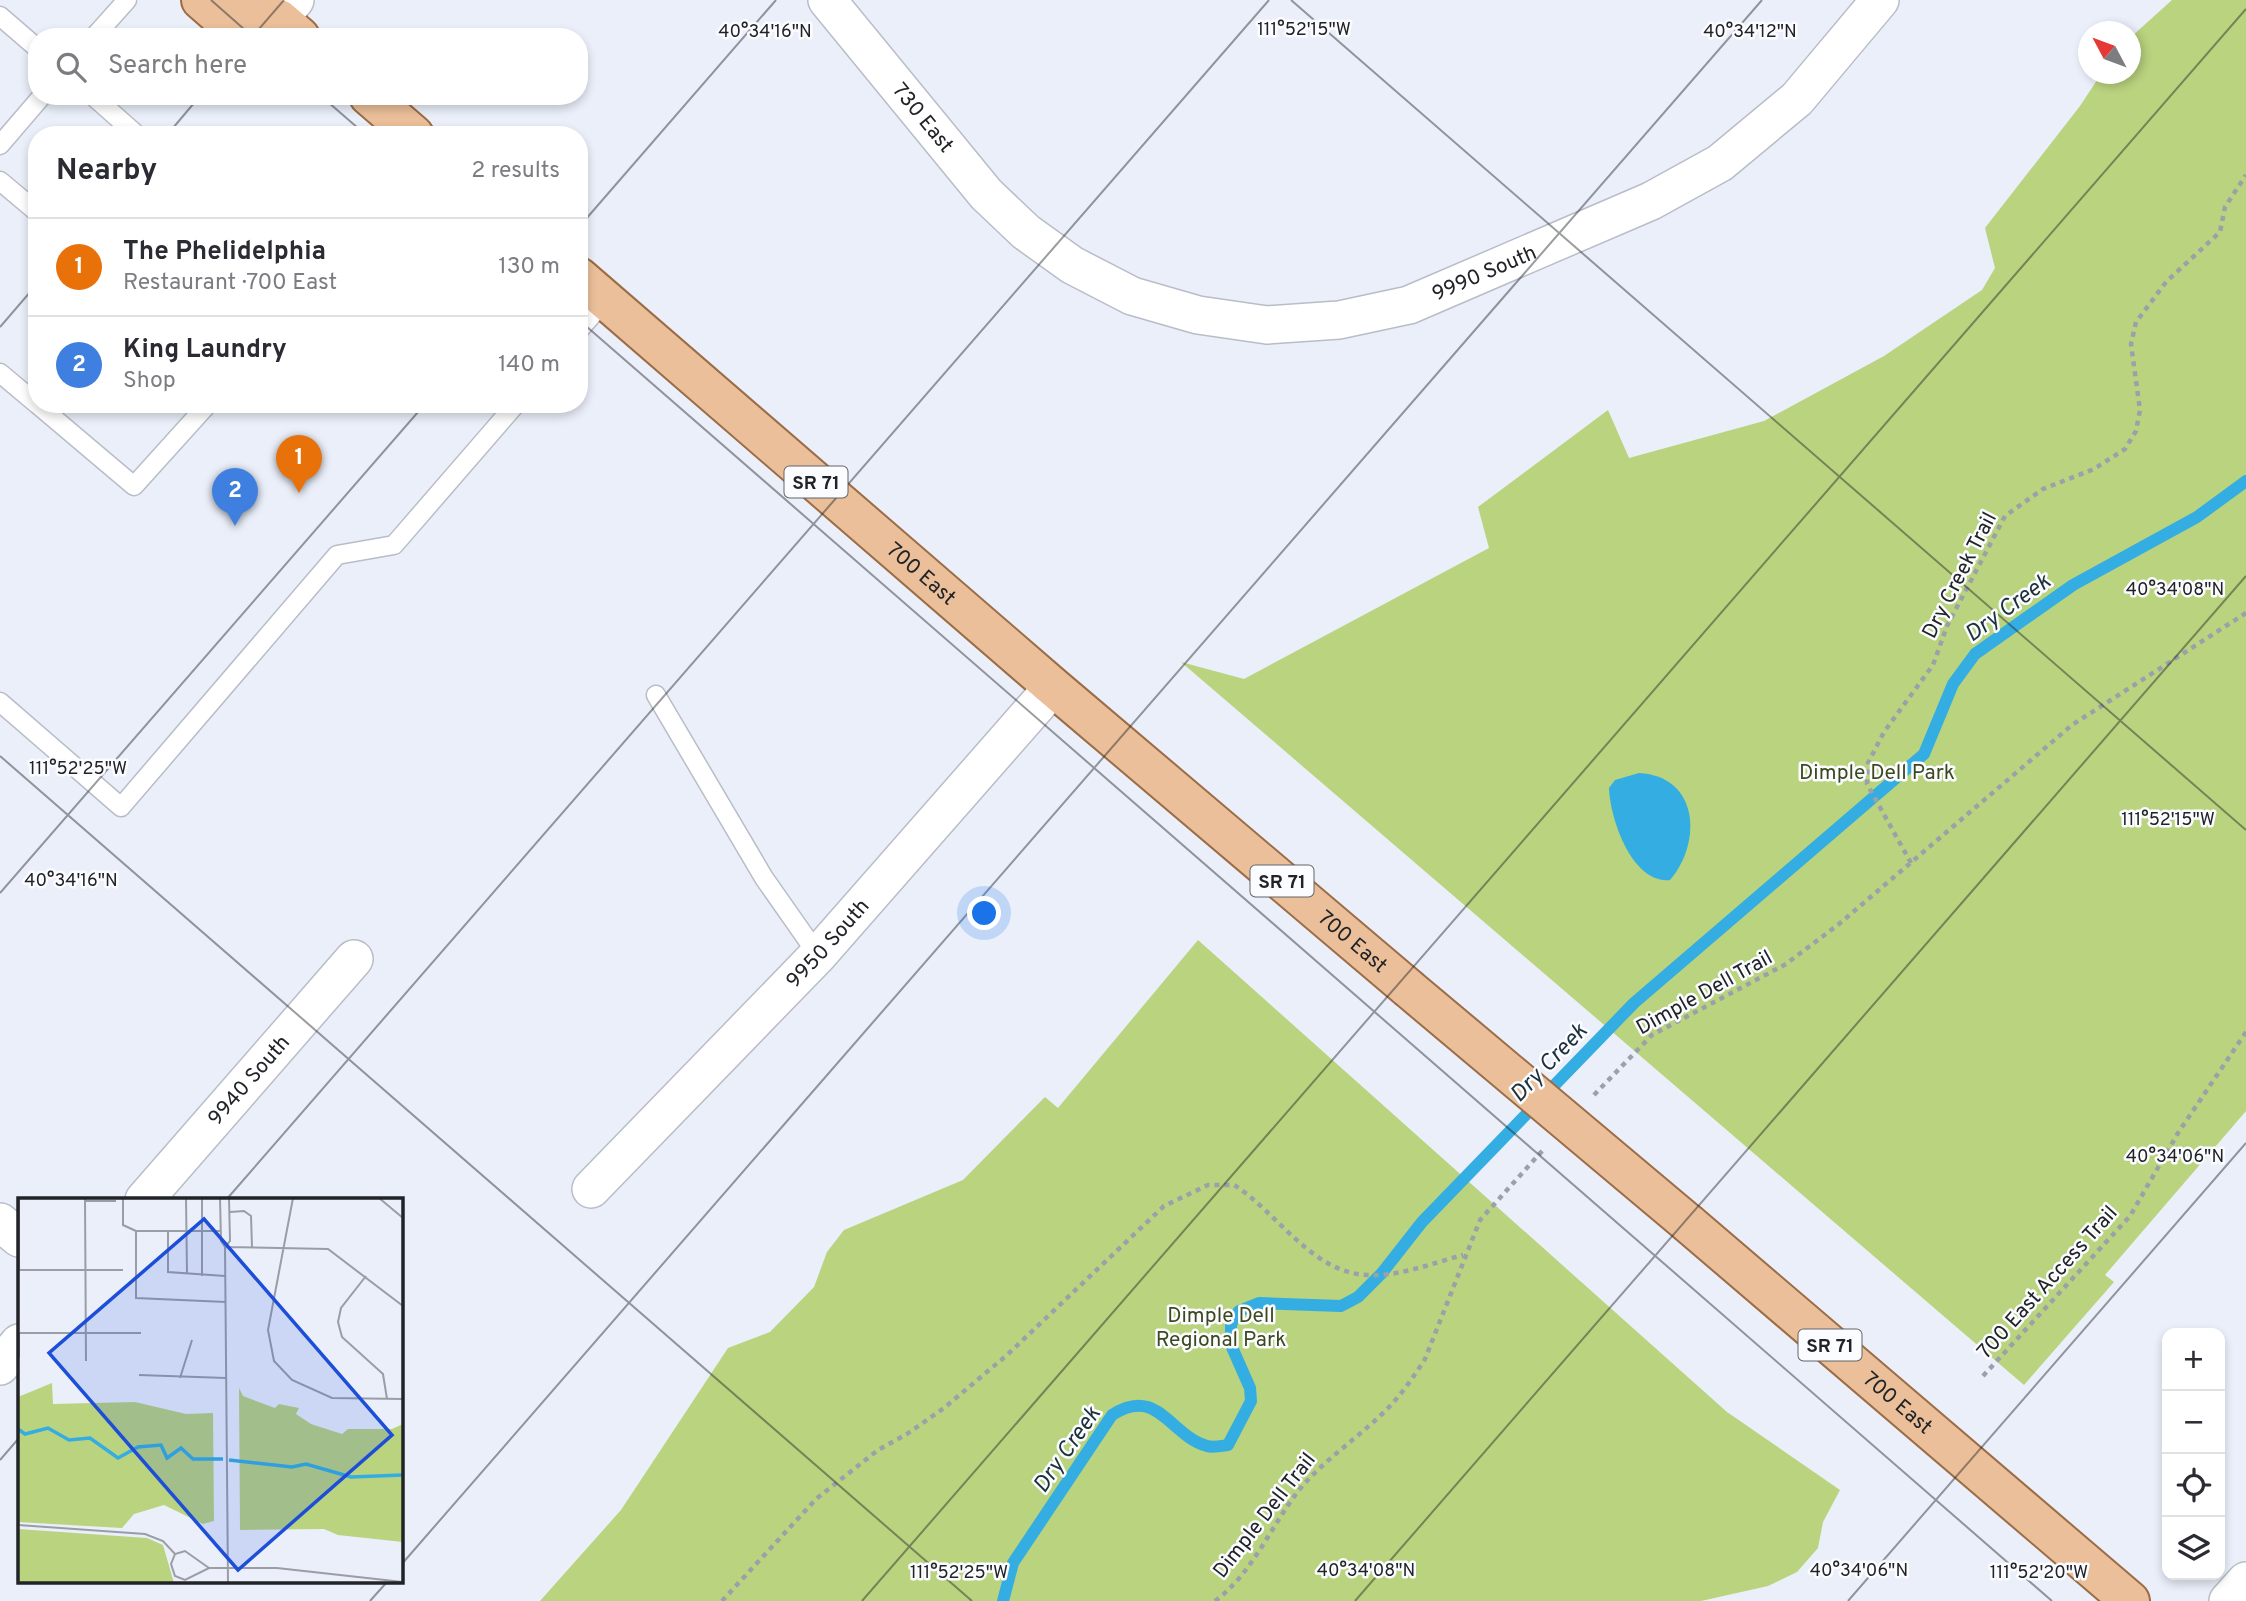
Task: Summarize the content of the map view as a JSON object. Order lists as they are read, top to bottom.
{
  "streets": {
    "main road": ["SR 71", "700 East"],
    "street": [
      "730 East",
      "9990 South",
      "9950 South",
      "9940 South"
    ],
    "path": ["Dry Creek Trail", "Dimple Dell Trail", "700 East Access Trail"]
  },
  "crossings": [
    ["730 East", "9990 South"],
    ["700 East", "9950 South"],
    ["Dry Creek Trail", "Dimple Dell Trail"]
  ],
  "water": ["Dry Creek"],
  "parks": ["Dimple Dell Park", "Dimple Dell Regional Park"],
  "north": "top left",
  "page": {
    "search": "Search here",
    "heading": ["Nearby", "2 results"],
    "list": [
      {
        "mark": "1",
        "name": "The Phelidelphia",
        "note": "Restaurant · 700 East",
        "value": "130 m"
      },
      {
        "mark": "2",
        "name": "King Laundry",
        "note": "Shop",
        "value": "140 m"
      }
    ],
    "pins": ["1", "2"],
    "map_buttons": ["+", "−"]
  },
  "coordinates": [
    "111°52'15\"W",
    "40°34'16\"N",
    "40°34'12\"N",
    "40°34'08\"N",
    "111°52'25\"W",
    "40°34'06\"N",
    "111°52'20\"W"
  ]
}
